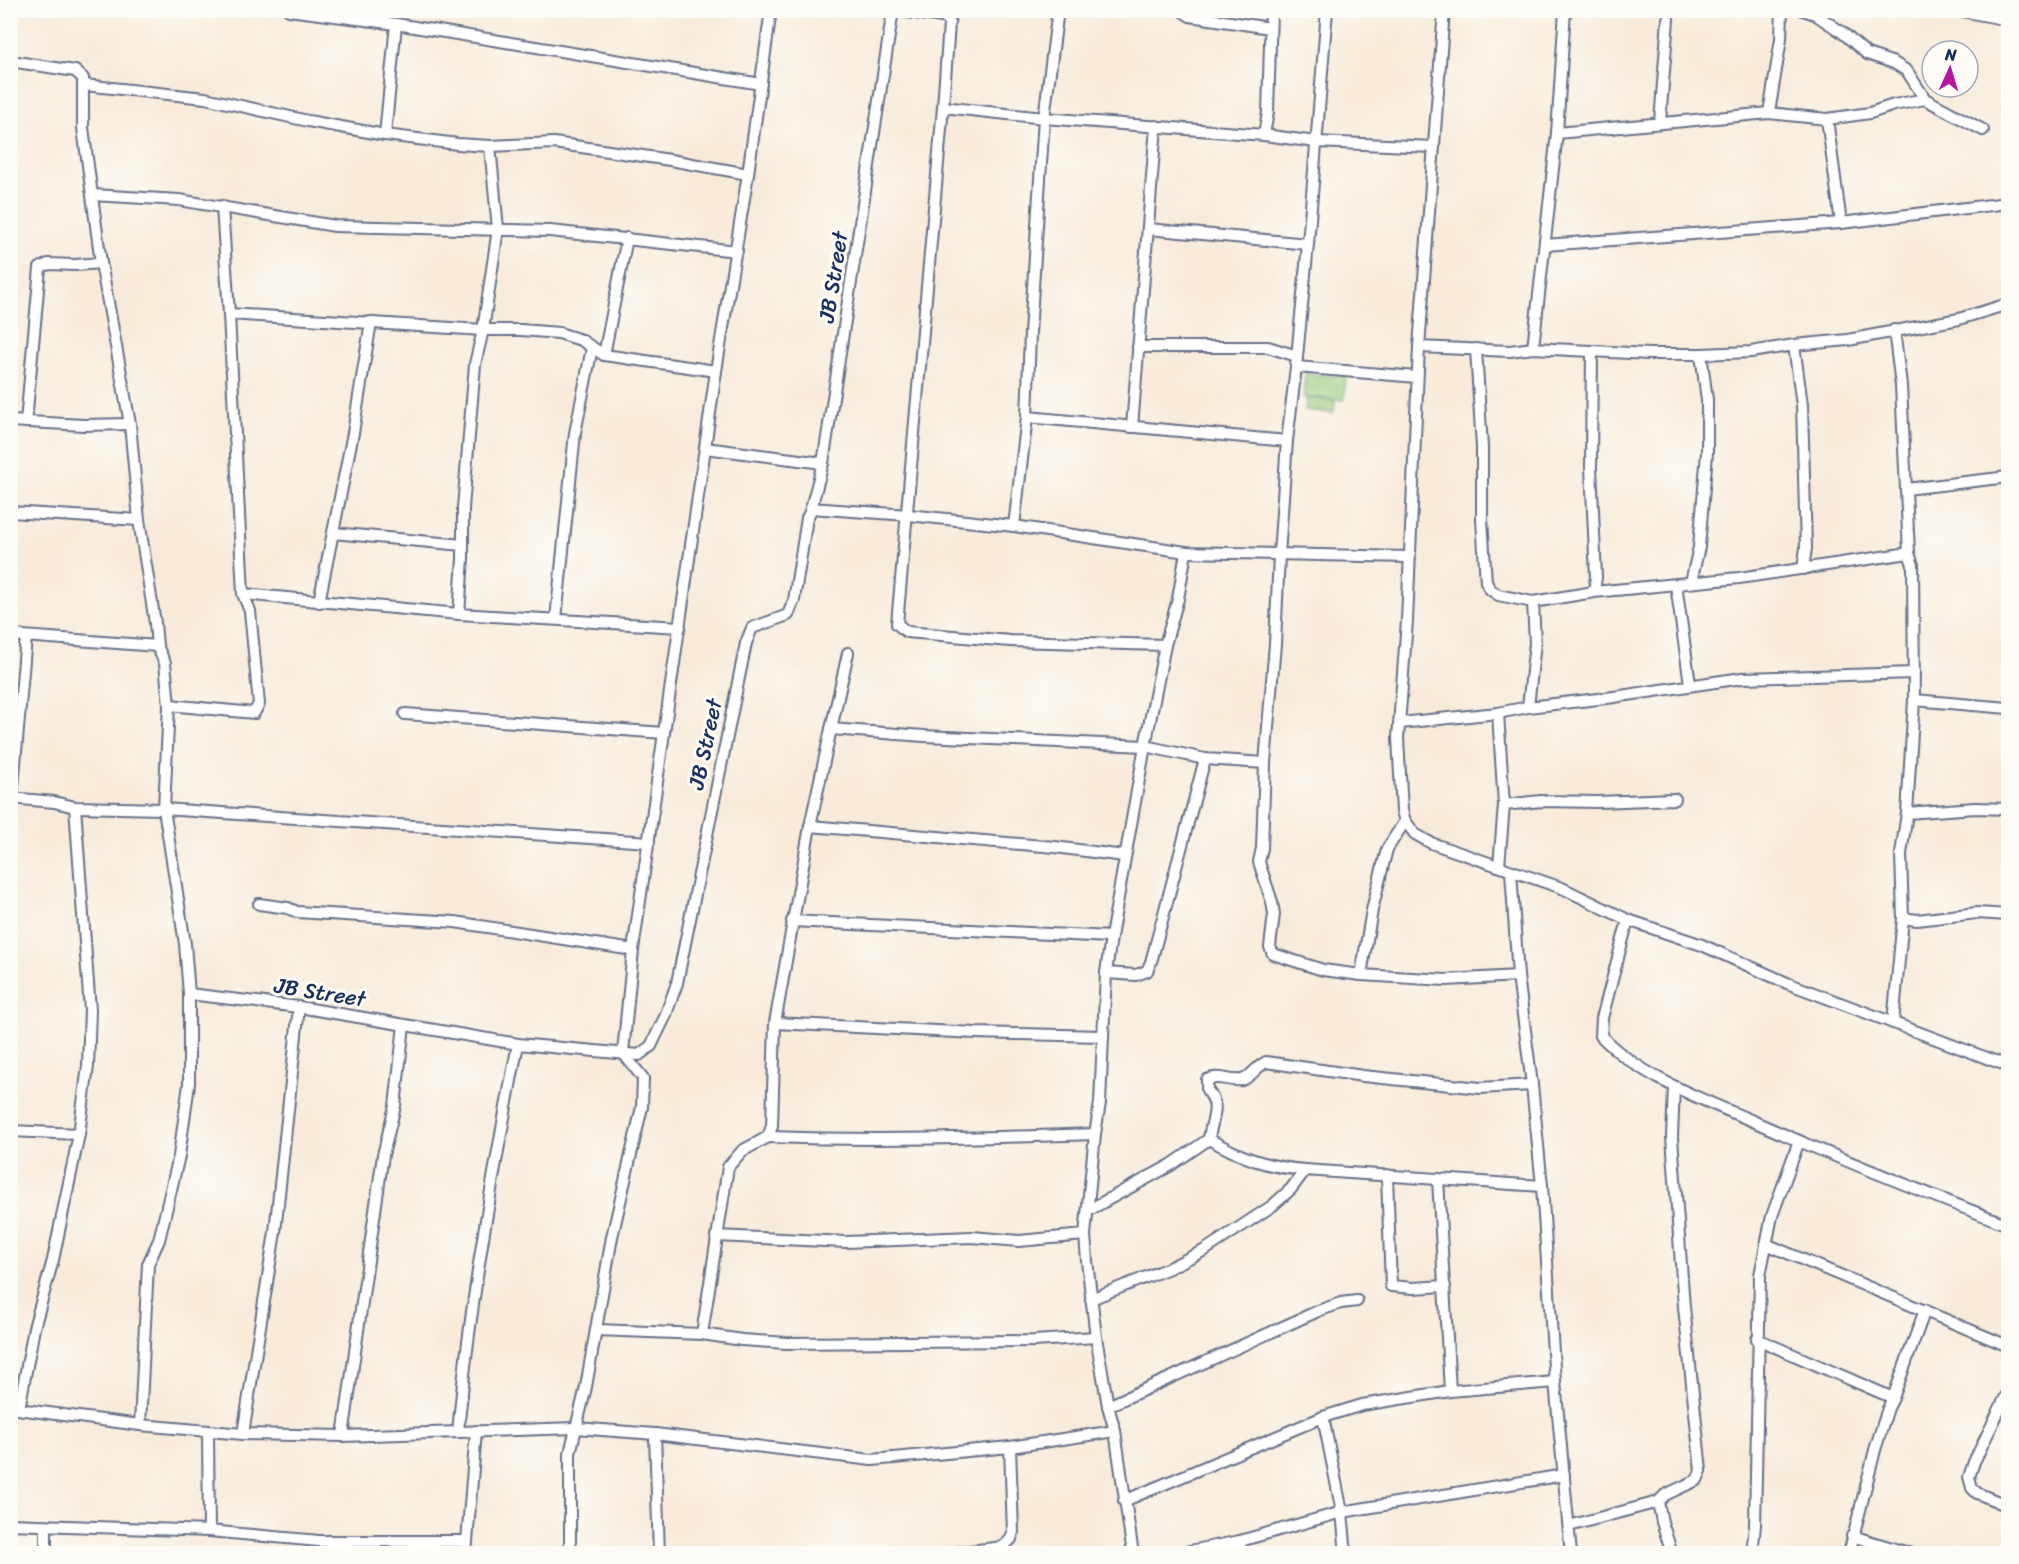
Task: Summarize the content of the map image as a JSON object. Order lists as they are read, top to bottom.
{
  "streets": {
    "street": ["JB Street"]
  },
  "north": "top"
}
